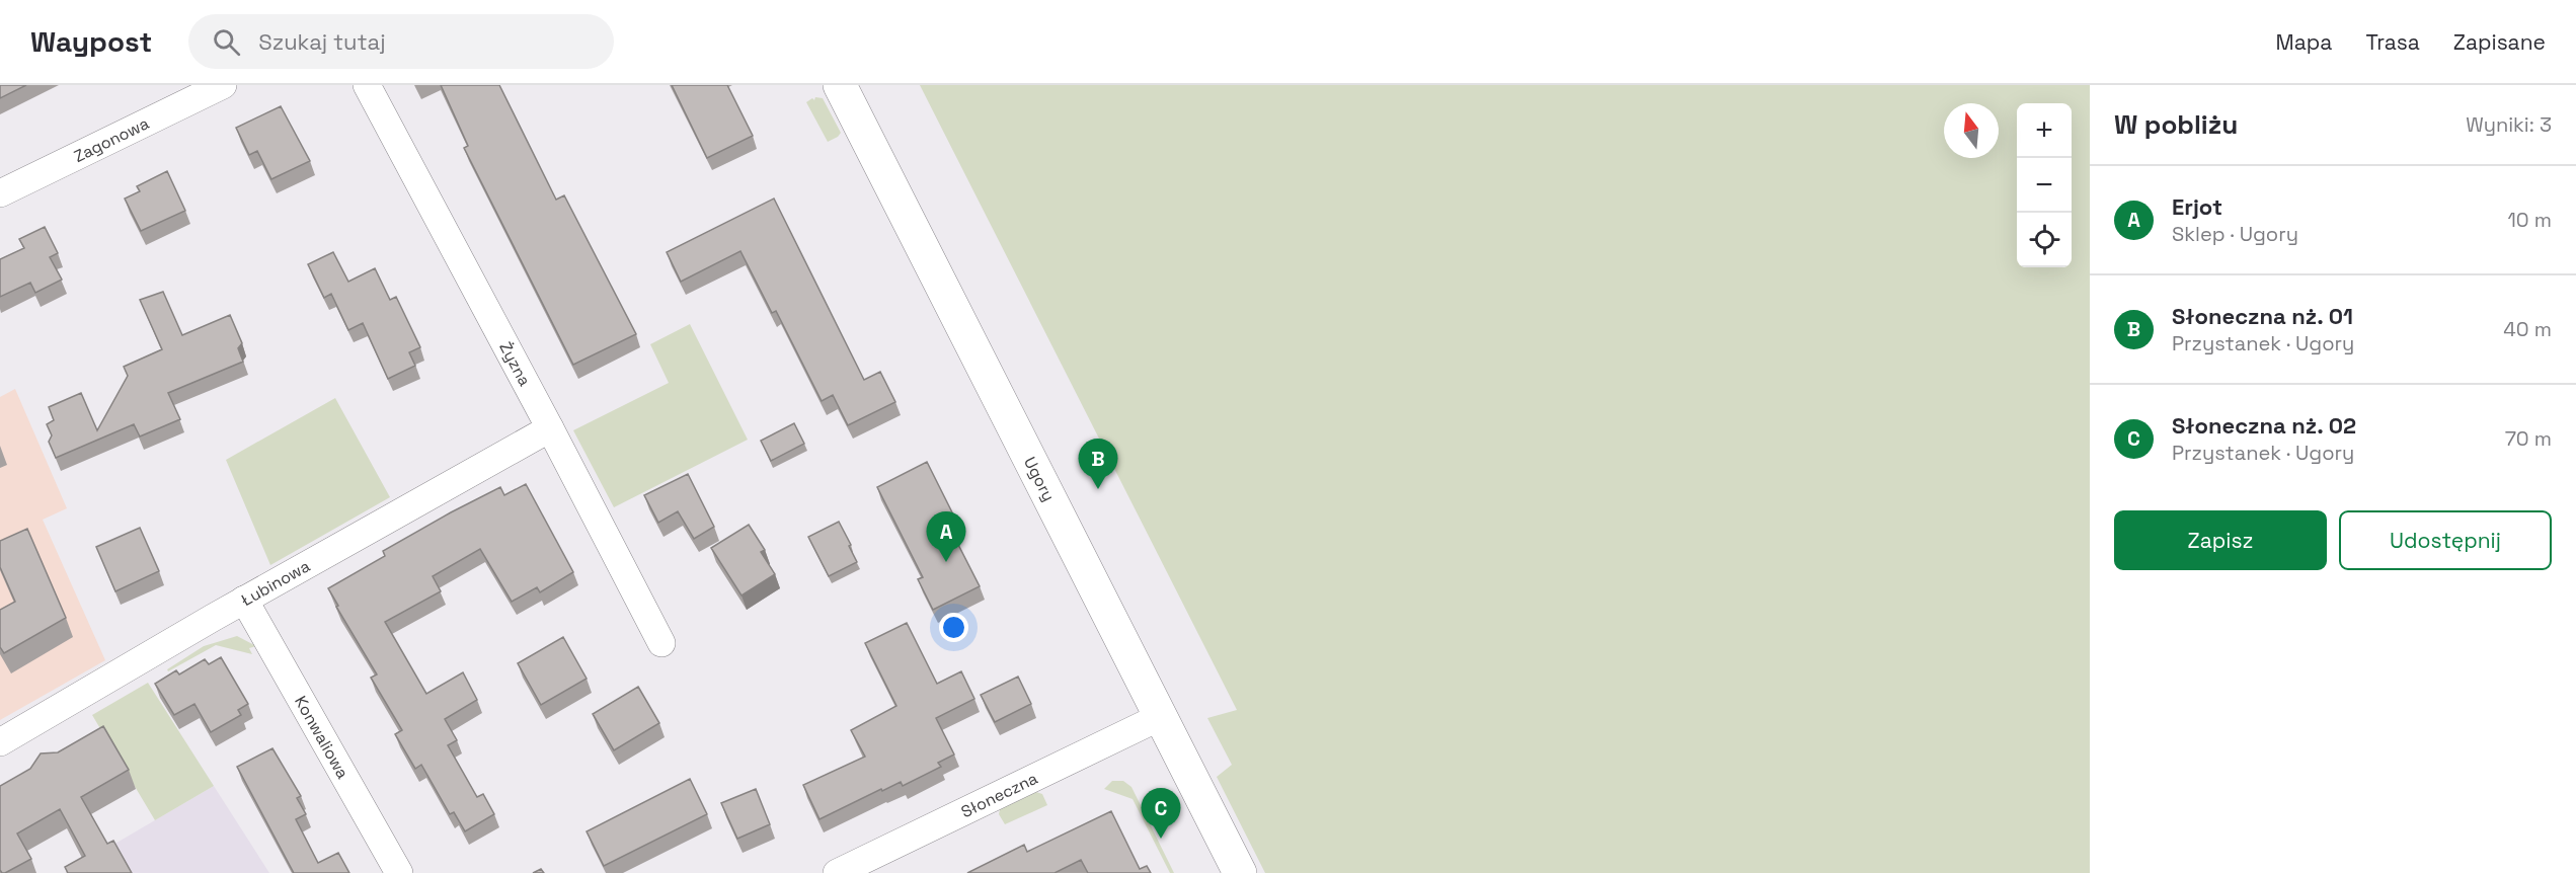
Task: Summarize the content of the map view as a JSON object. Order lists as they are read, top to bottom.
{
  "streets": {
    "street": [
      "Zagonowa",
      "Żyzna",
      "Ugory",
      "Łubinowa",
      "Konwaliowa",
      "Słoneczna"
    ]
  },
  "crossings": [
    ["Żyzna", "Łubinowa"],
    ["Ugory", "Słoneczna"],
    ["Łubinowa", "Konwaliowa"]
  ],
  "north": "top",
  "page": {
    "header": "Waypost",
    "search": "Szukaj tutaj",
    "nav": ["Mapa", "Trasa", "Zapisane"],
    "heading": ["W pobliżu", "Wyniki: 3"],
    "map_buttons": ["+", "−"],
    "list": [
      {
        "mark": "A",
        "name": "Erjot",
        "note": "Sklep · Ugory",
        "value": "10 m"
      },
      {
        "mark": "B",
        "name": "Słoneczna nż. 01",
        "note": "Przystanek · Ugory",
        "value": "40 m"
      },
      {
        "mark": "C",
        "name": "Słoneczna nż. 02",
        "note": "Przystanek · Ugory",
        "value": "70 m"
      }
    ],
    "pins": ["B", "A", "C"],
    "buttons": ["Zapisz", "Udostępnij"]
  }
}
